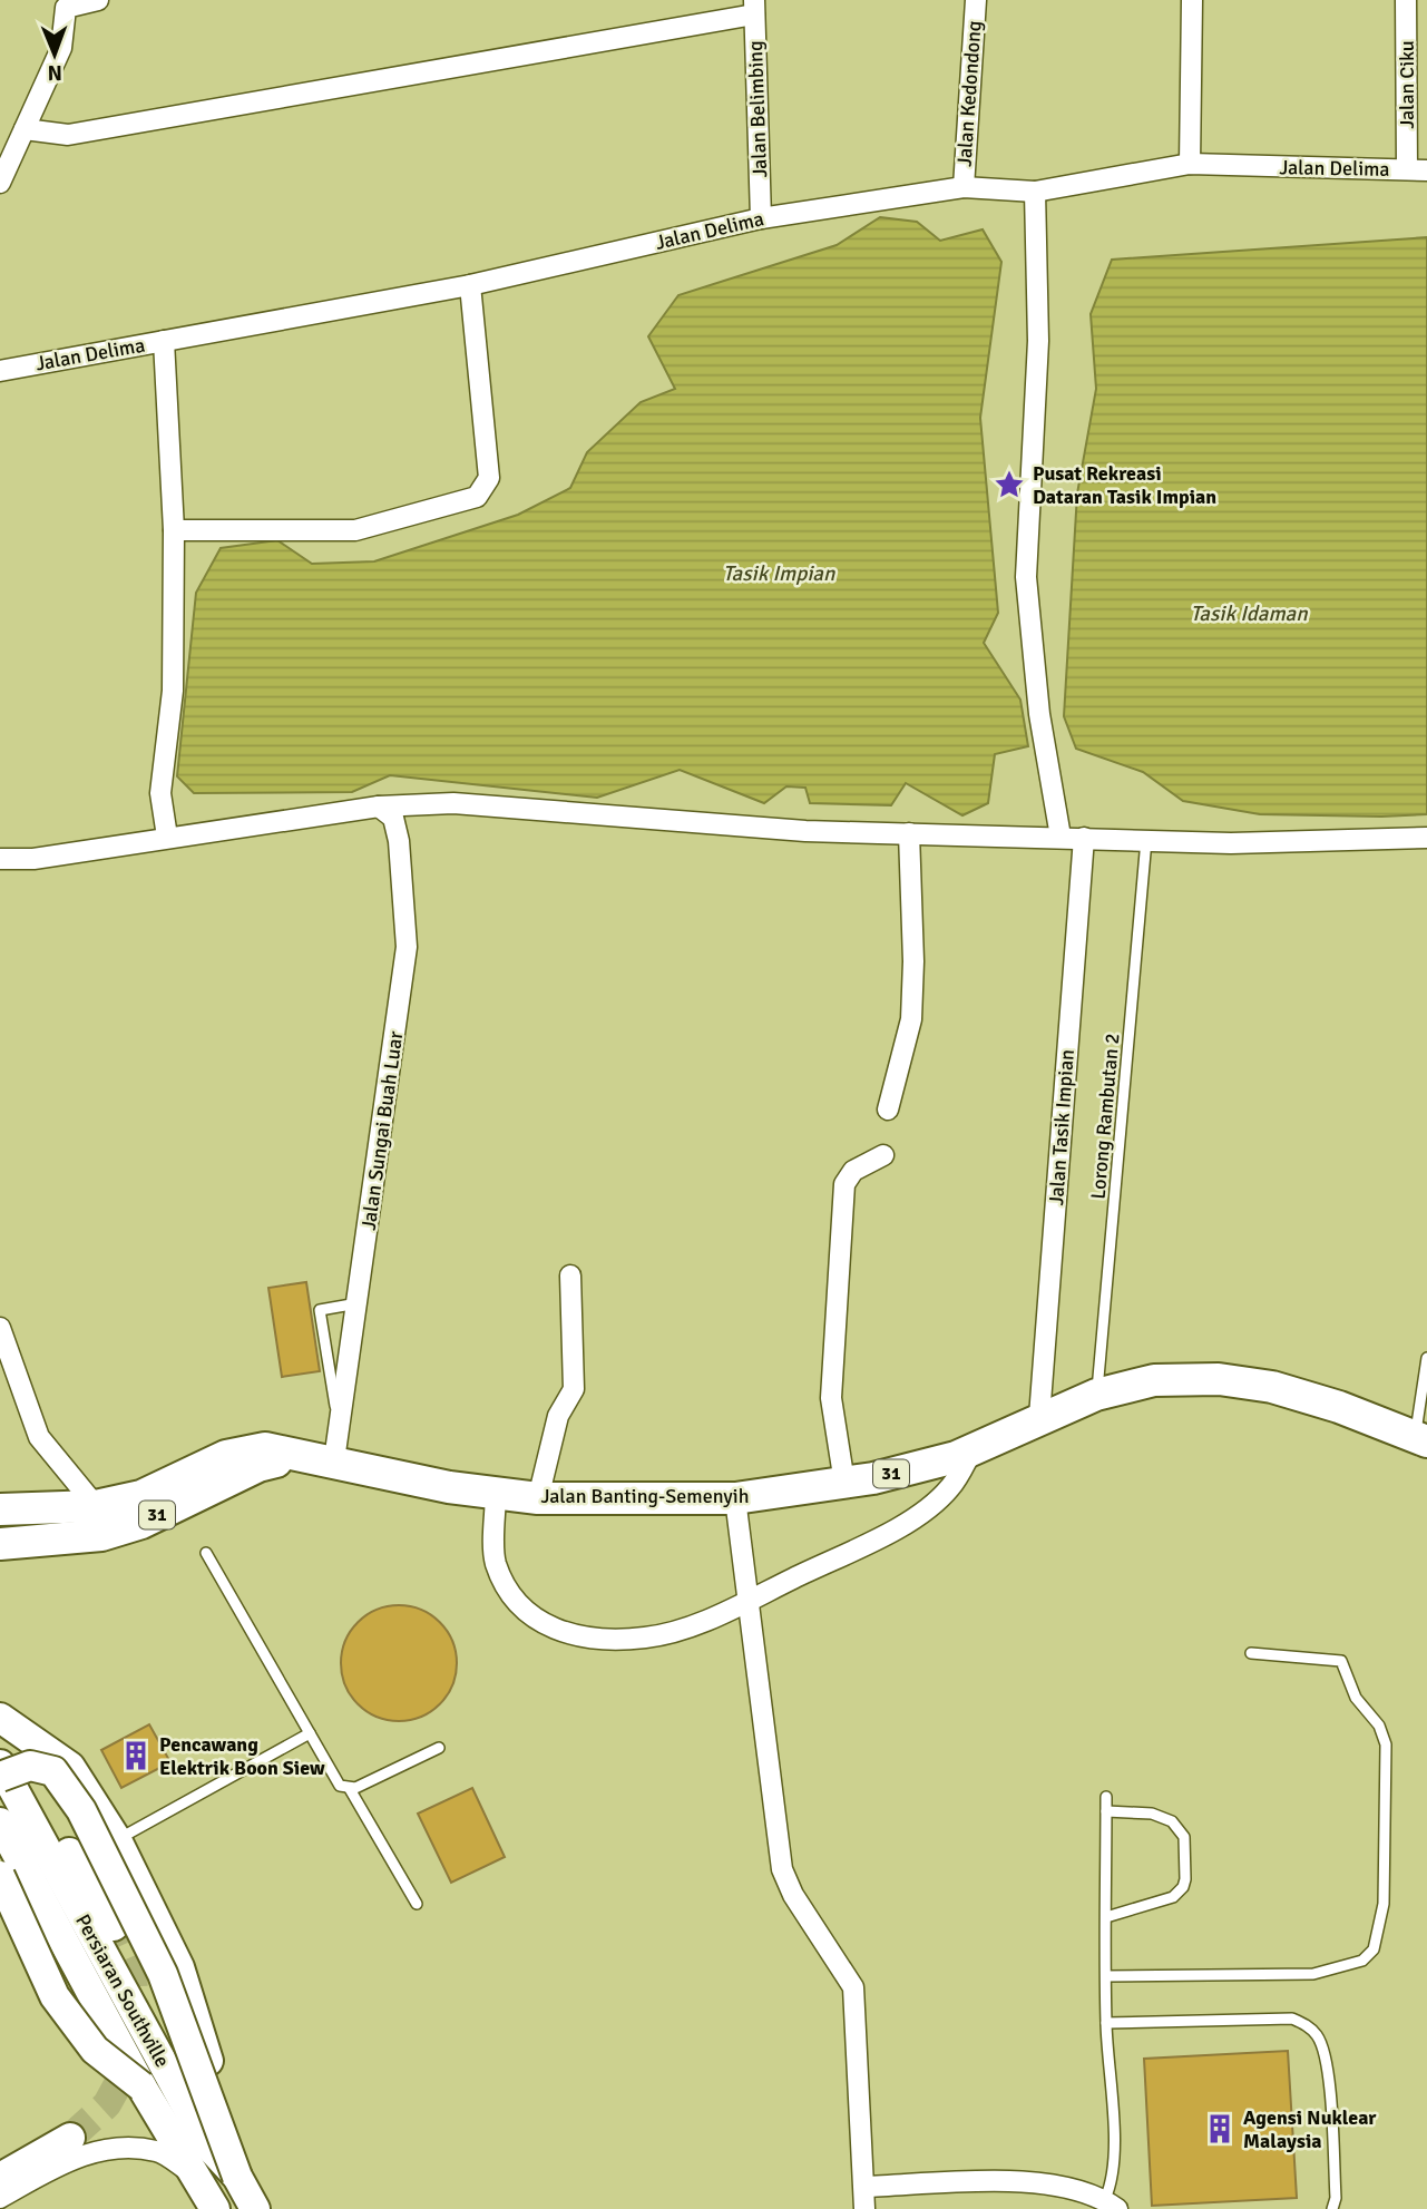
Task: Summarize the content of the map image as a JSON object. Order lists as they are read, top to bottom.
{
  "streets": {
    "main road": ["31", "Jalan Banting-Semenyih", "Persiaran Southville"],
    "street": [
      "Jalan Ciku",
      "Jalan Kedondong",
      "Jalan Belimbing",
      "Jalan Delima",
      "Jalan Tasik Impian",
      "Jalan Sungai Buah Luar"
    ],
    "lane": ["Lorong Rambutan 2"]
  },
  "crossings": [
    ["Jalan Ciku", "Jalan Delima"],
    ["Jalan Kedondong", "Jalan Delima"],
    ["Jalan Belimbing", "Jalan Delima"],
    ["Lorong Rambutan 2", "Jalan Banting-Semenyih"],
    ["Jalan Tasik Impian", "Jalan Banting-Semenyih"],
    ["Jalan Sungai Buah Luar", "Jalan Banting-Semenyih"]
  ],
  "water": ["Tasik Impian", "Tasik Idaman"],
  "places": {
    "place": ["Pusat Rekreasi Dataran Tasik Impian"],
    "building": ["Pencawang Elektrik Boon Siew", "Agensi Nuklear Malaysia"]
  },
  "north": "bottom"
}
